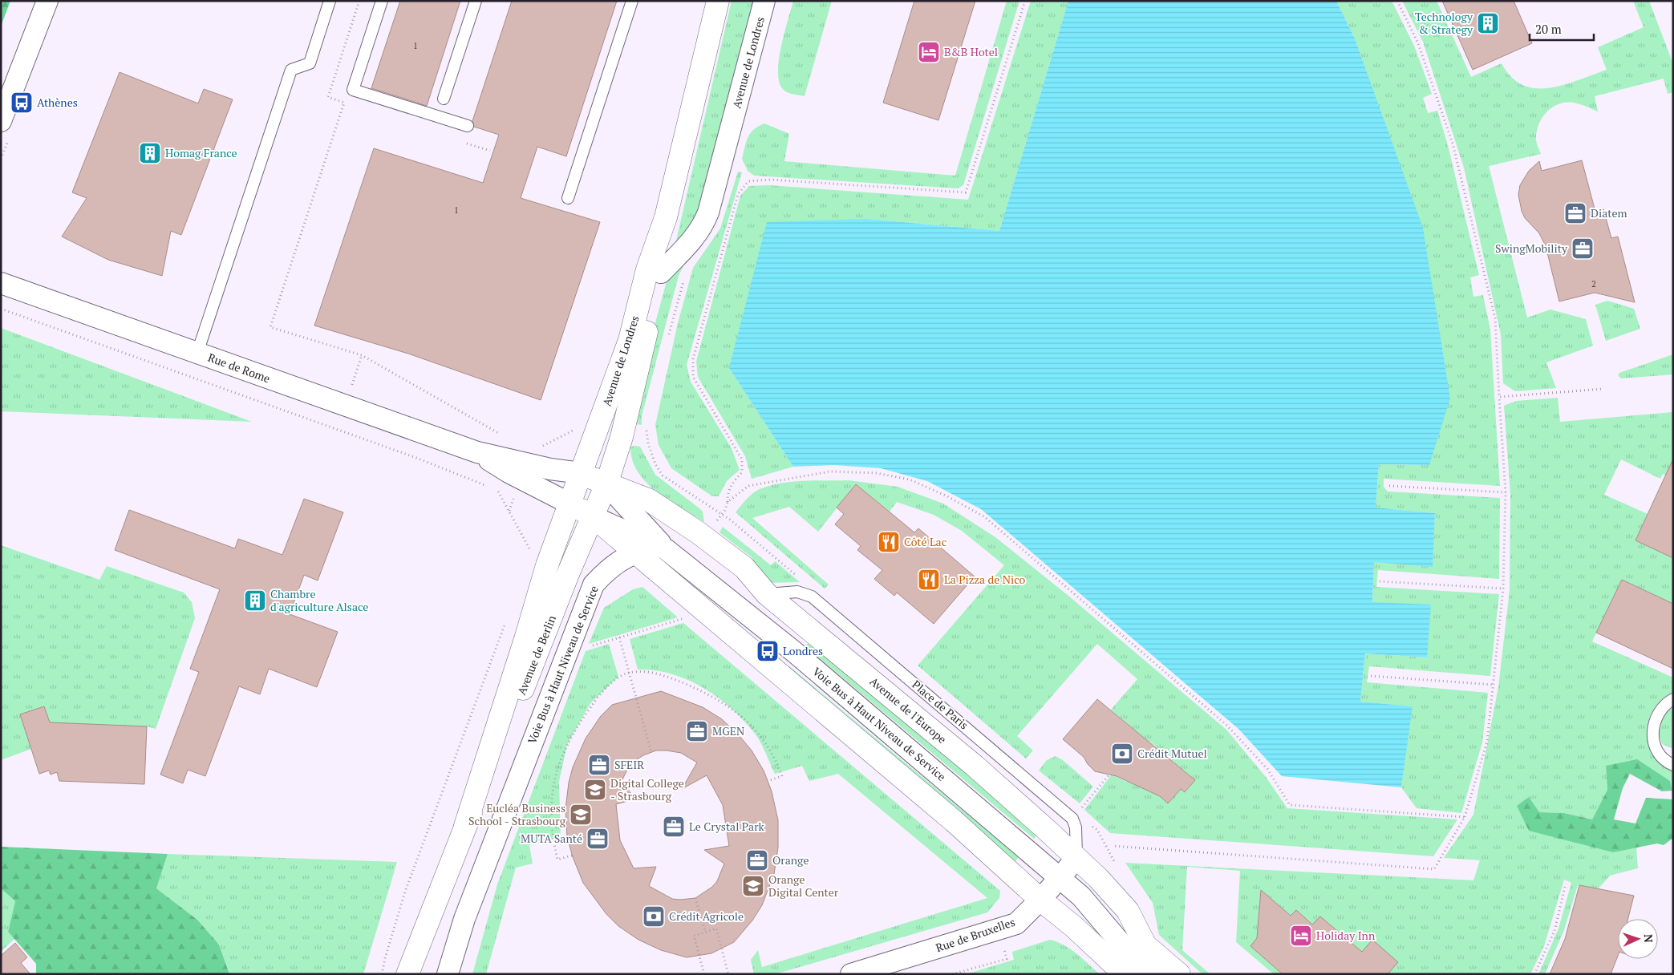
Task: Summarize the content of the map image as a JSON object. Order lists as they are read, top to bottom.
{
  "streets": {
    "street": [
      "Avenue de Londres",
      "Rue de Rome",
      "Avenue de Berlin",
      "Voie Bus à Haut Niveau de Service",
      "Avenue de l'Europe",
      "Rue de Bruxelles"
    ]
  },
  "crossings": [
    ["Avenue de Londres", "Rue de Rome"],
    ["Avenue de Londres", "Avenue de Berlin"],
    ["Avenue de Londres", "Avenue de l'Europe"],
    ["Rue de Rome", "Avenue de Berlin"],
    ["Rue de Rome", "Avenue de l'Europe"],
    ["Avenue de Berlin", "Avenue de l'Europe"],
    ["Voie Bus à Haut Niveau de Service", "Avenue de l'Europe"],
    ["Voie Bus à Haut Niveau de Service", "Rue de Bruxelles"],
    ["Avenue de l'Europe", "Rue de Bruxelles"]
  ],
  "places": {
    "building": ["Technology & Strategy", "Homag France", "Chambre d'agriculture Alsace"],
    "hotel": ["B&B Hotel", "Holiday Inn"],
    "bus stop": ["Athènes", "Londres"],
    "office": [
      "Diatem",
      "SwingMobility",
      "MGEN",
      "SFEIR",
      "Le Crystal Park",
      "MUTA Santé",
      "Orange"
    ],
    "restaurant": ["Côté Lac", "La Pizza de Nico"],
    "bank": ["Crédit Mutuel", "Crédit Agricole"],
    "school or university": ["Digital College - Strasbourg", "Eucléa Business School - Strasbourg", "Orange Digital Center"]
  },
  "house_numbers": ["1", "1", "2"],
  "scale_bar": "20 m",
  "north": "right"
}
